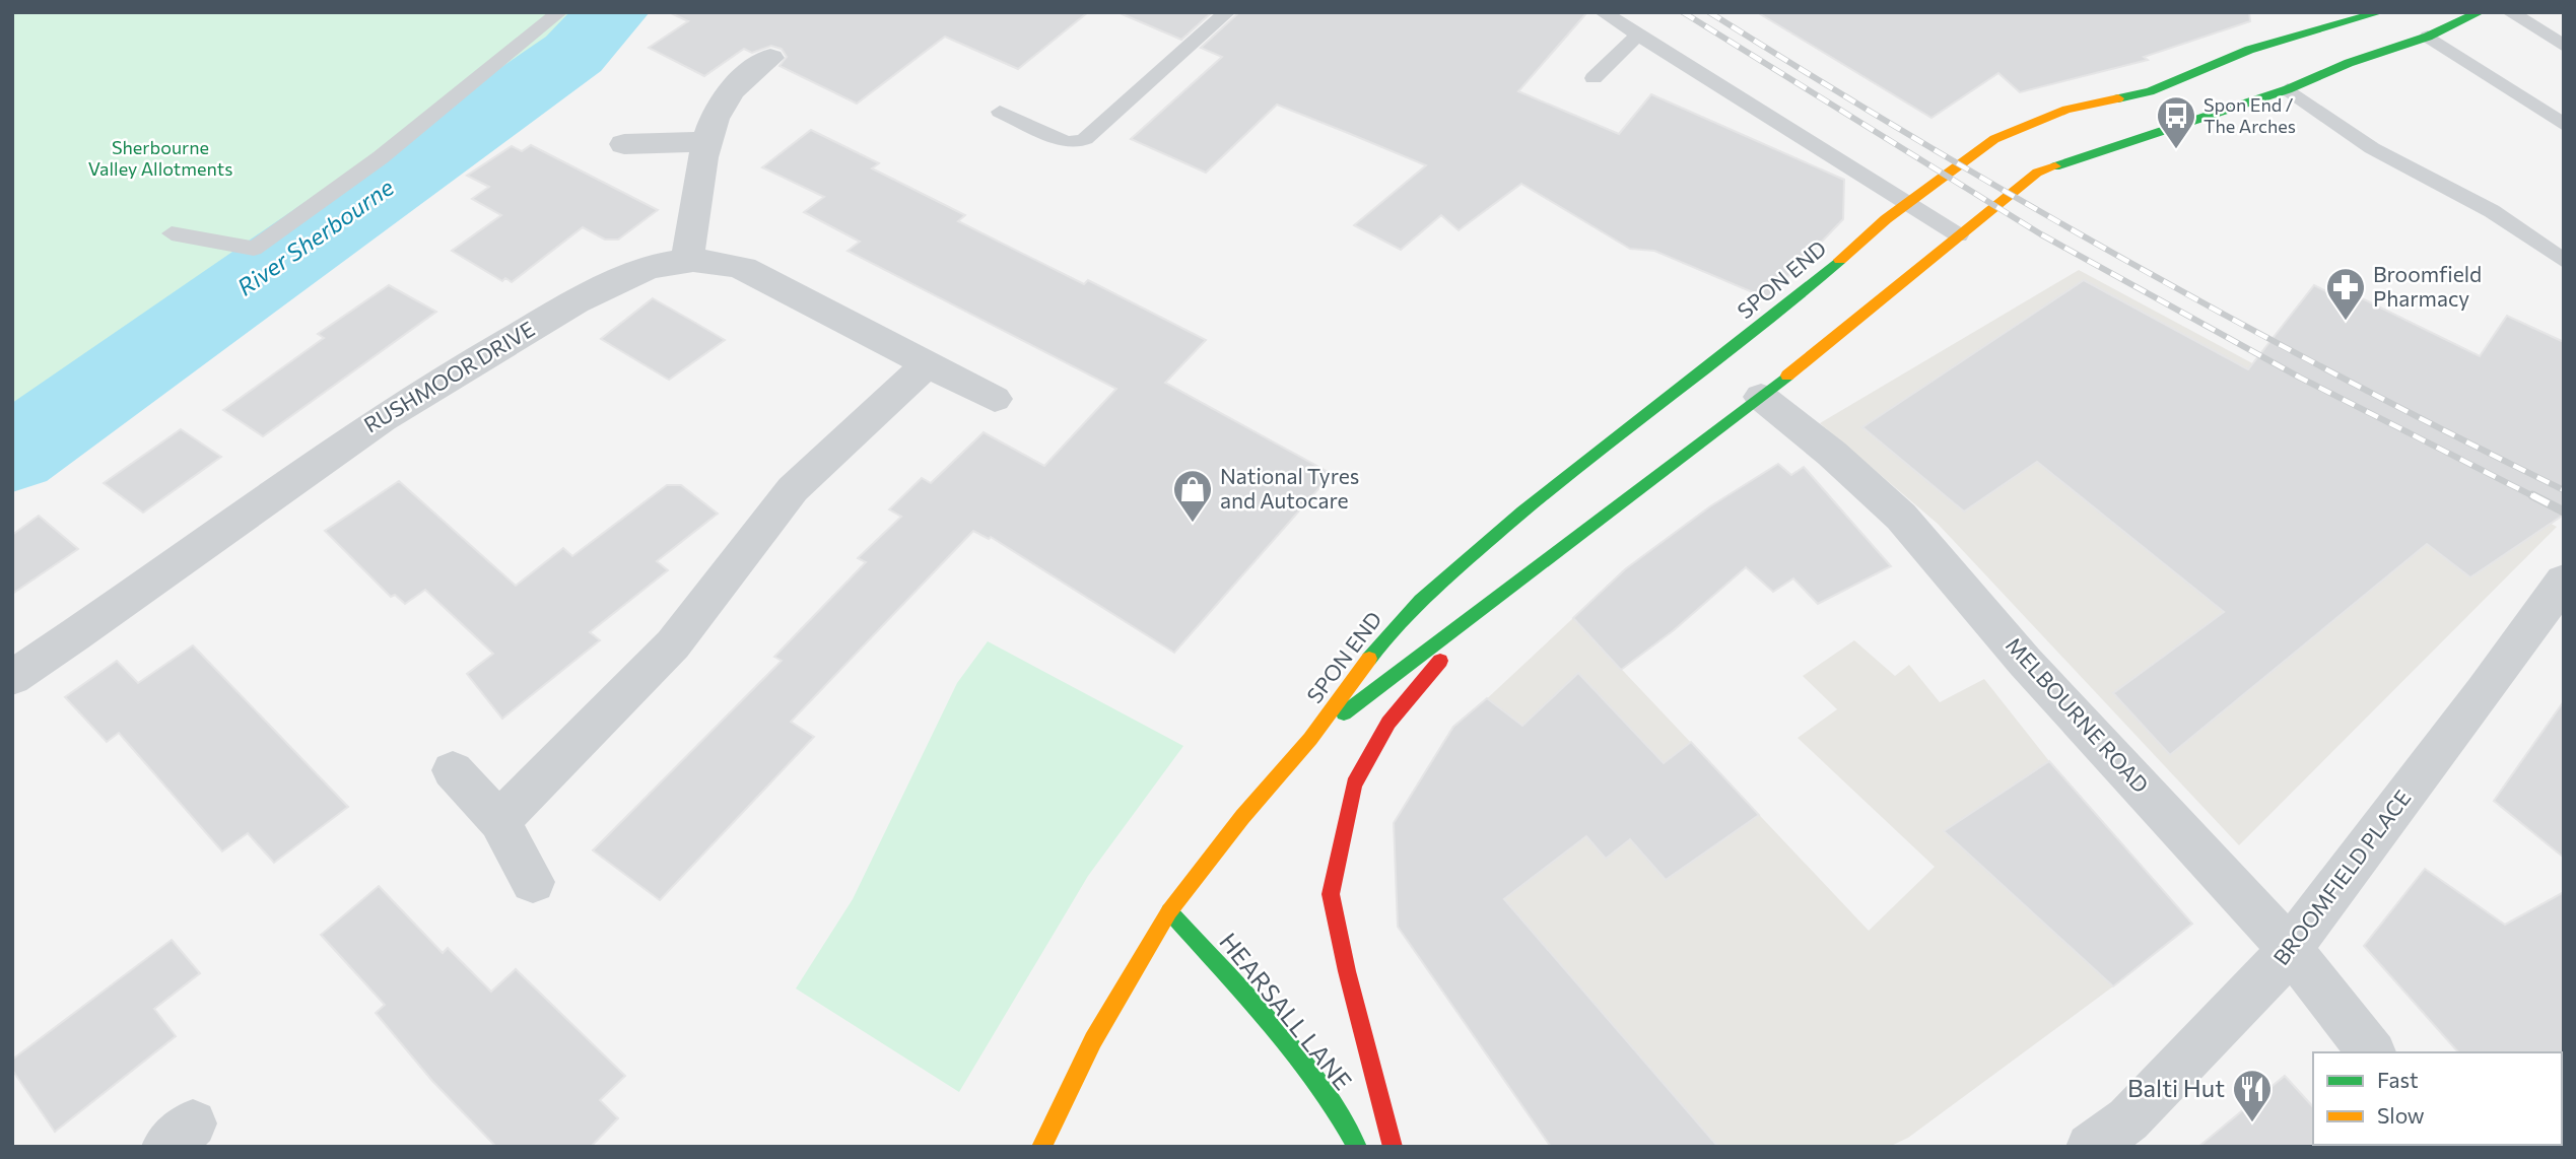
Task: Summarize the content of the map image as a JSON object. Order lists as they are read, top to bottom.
{
  "streets": {
    "main road": ["SPON END", "HEARSALL LANE"],
    "street": ["RUSHMOOR DRIVE", "MELBOURNE ROAD", "BROOMFIELD PLACE"]
  },
  "crossings": [
    ["SPON END", "MELBOURNE ROAD"],
    ["SPON END", "HEARSALL LANE"],
    ["MELBOURNE ROAD", "BROOMFIELD PLACE"]
  ],
  "water": ["River Sherbourne"],
  "parks": ["Sherbourne Valley Allotments"],
  "places": {
    "bus stop": ["Spon End / The Arches"],
    "pharmacy": ["Broomfield Pharmacy"],
    "shop": ["National Tyres and Autocare"],
    "restaurant": ["Balti Hut"]
  },
  "legend": ["Fast", "Slow"]
}
